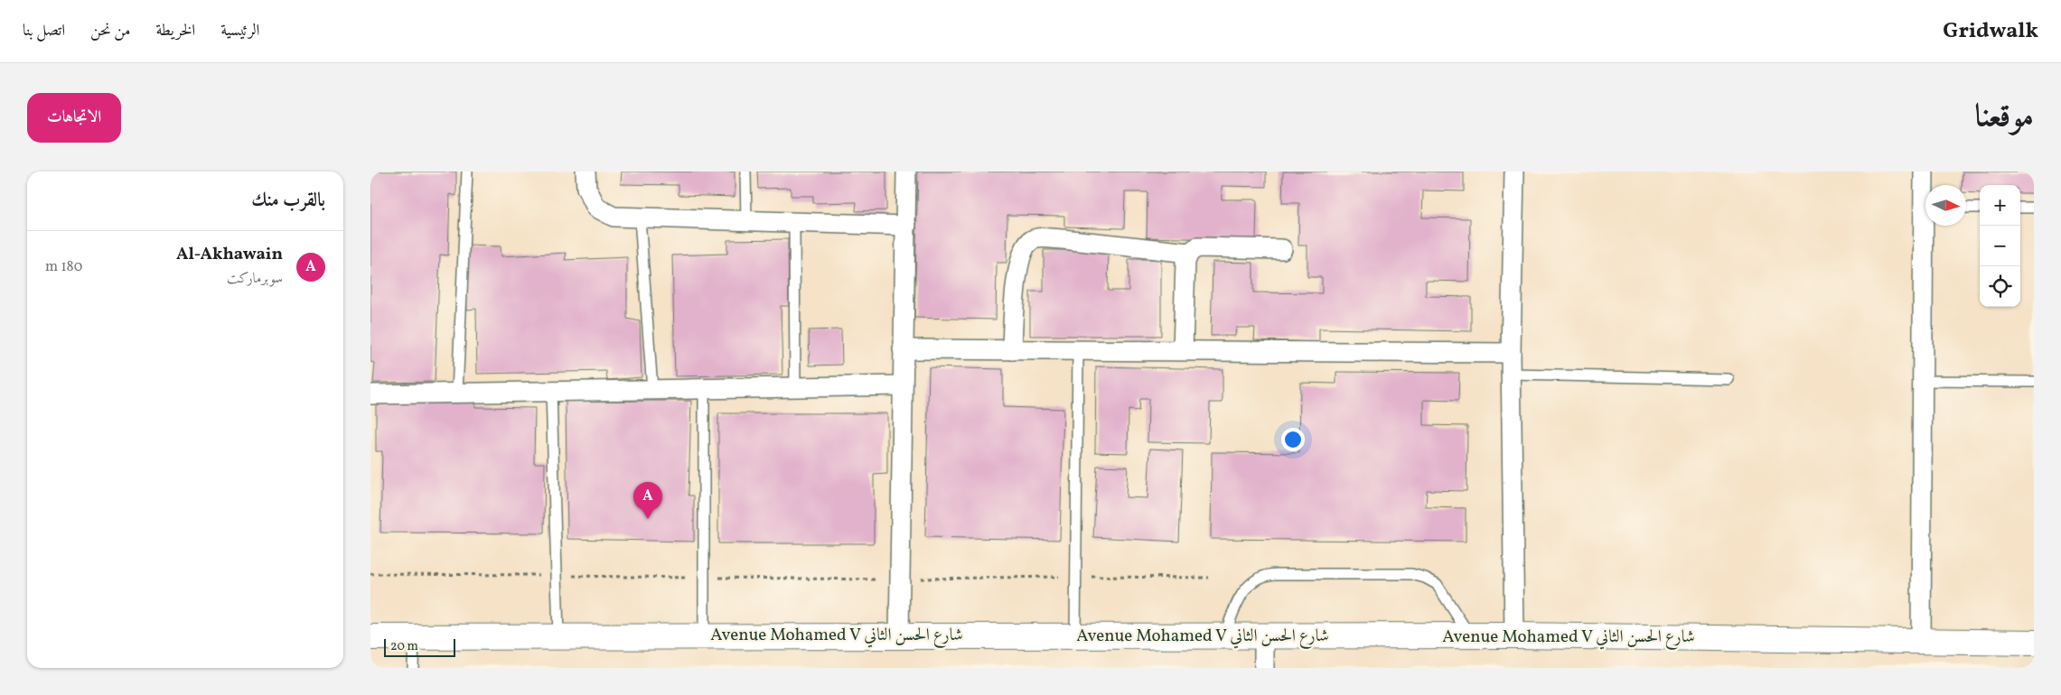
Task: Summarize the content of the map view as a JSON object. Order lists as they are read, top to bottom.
{
  "streets": {
    "main road": ["Avenue Mohamed V شارع الحسن الثاني"]
  },
  "scale_bar": "20 m",
  "north": "right",
  "page": {
    "header": "Gridwalk",
    "nav": [
      "الرئيسية",
      "الخريطة",
      "من نحن",
      "اتصل بنا"
    ],
    "title": "موقعنا",
    "buttons": "الاتجاهات",
    "heading": "بالقرب منك",
    "map_buttons": ["+", "−"],
    "list": [
      {
        "mark": "A",
        "name": "Al-Akhawain",
        "note": "سوبرماركت",
        "value": "180 m"
      }
    ],
    "pins": "A",
    "scale": "20 m"
  }
}
